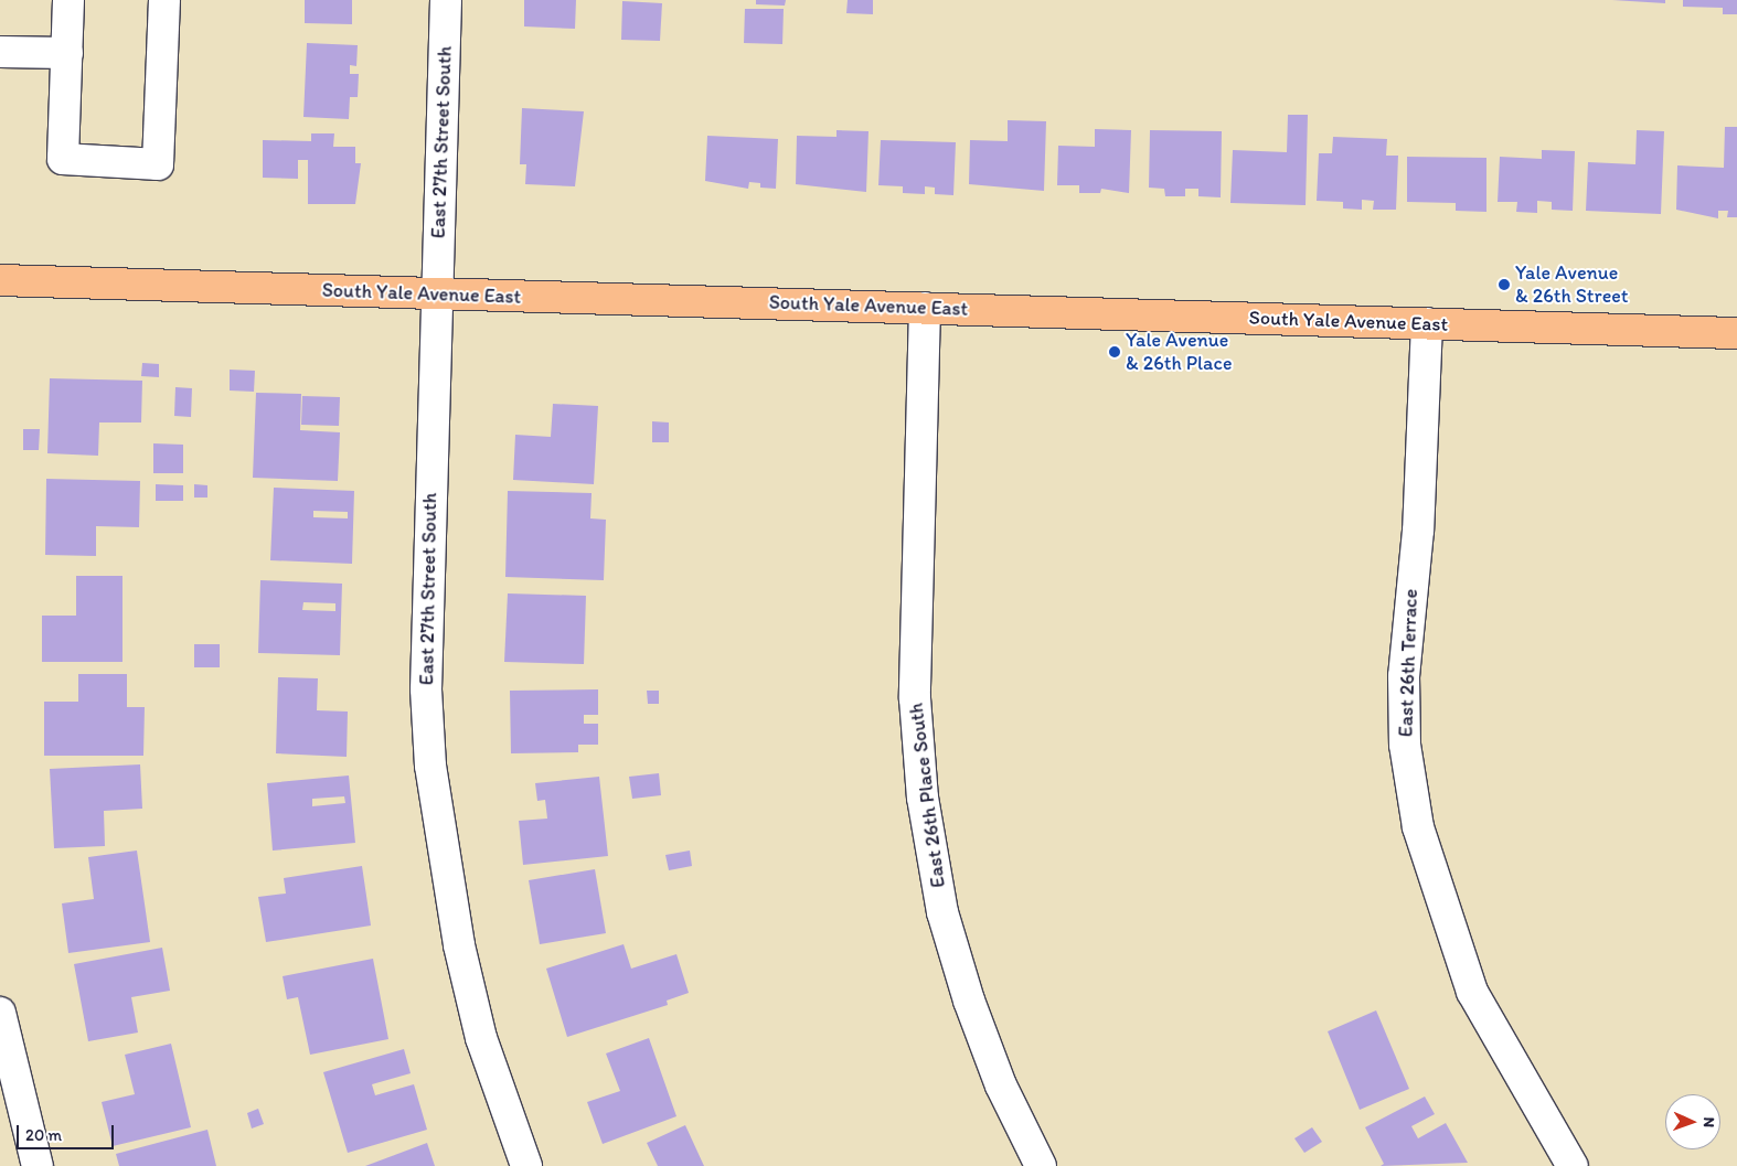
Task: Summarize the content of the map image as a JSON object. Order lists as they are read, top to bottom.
{
  "streets": {
    "main road": ["South Yale Avenue East"],
    "street": ["East 27th Street South", "East 26th Terrace", "East 26th Place South"]
  },
  "crossings": [
    ["East 27th Street South", "South Yale Avenue East"],
    ["South Yale Avenue East", "East 26th Terrace"],
    ["South Yale Avenue East", "East 26th Place South"]
  ],
  "places": ["Yale Avenue & 26th Street", "Yale Avenue & 26th Place"],
  "scale_bar": "20 m",
  "north": "right"
}
